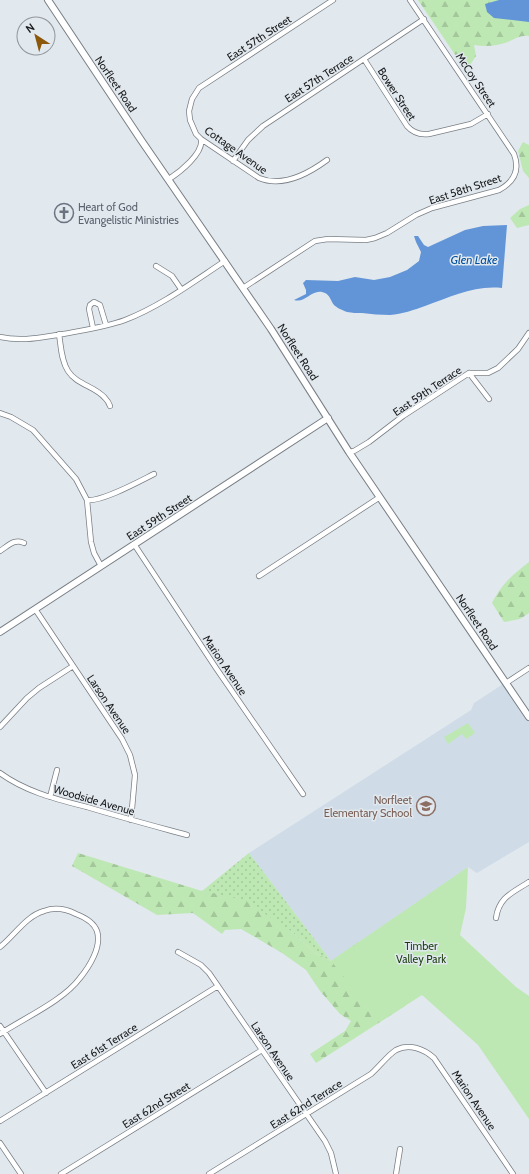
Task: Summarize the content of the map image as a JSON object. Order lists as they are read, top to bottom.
{
  "streets": {
    "street": [
      "East 57th Street",
      "East 57th Terrace",
      "McCoy Street",
      "Norfleet Road",
      "Bower Street",
      "Cottage Avenue",
      "East 58th Street",
      "East 59th Terrace",
      "East 59th Street",
      "Marion Avenue",
      "Larson Avenue",
      "Woodside Avenue",
      "East 61st Terrace",
      "East 62nd Terrace",
      "East 62nd Street"
    ]
  },
  "crossings": [
    ["East 57th Street", "Cottage Avenue"],
    ["East 57th Terrace", "McCoy Street"],
    ["East 57th Terrace", "Bower Street"],
    ["East 57th Terrace", "Cottage Avenue"],
    ["McCoy Street", "Bower Street"],
    ["McCoy Street", "East 58th Street"],
    ["Norfleet Road", "East 58th Street"],
    ["Norfleet Road", "East 59th Terrace"],
    ["Norfleet Road", "East 59th Street"],
    ["East 59th Street", "Marion Avenue"],
    ["East 59th Street", "Larson Avenue"],
    ["Marion Avenue", "East 62nd Terrace"],
    ["Larson Avenue", "Woodside Avenue"],
    ["Larson Avenue", "East 61st Terrace"],
    ["Larson Avenue", "East 62nd Terrace"],
    ["Larson Avenue", "East 62nd Street"]
  ],
  "water": ["Glen Lake"],
  "parks": ["Timber Valley Park"],
  "places": {
    "church": ["Heart of God Evangelistic Ministries"],
    "school or university": ["Norfleet Elementary School"]
  },
  "north": "top left"
}
